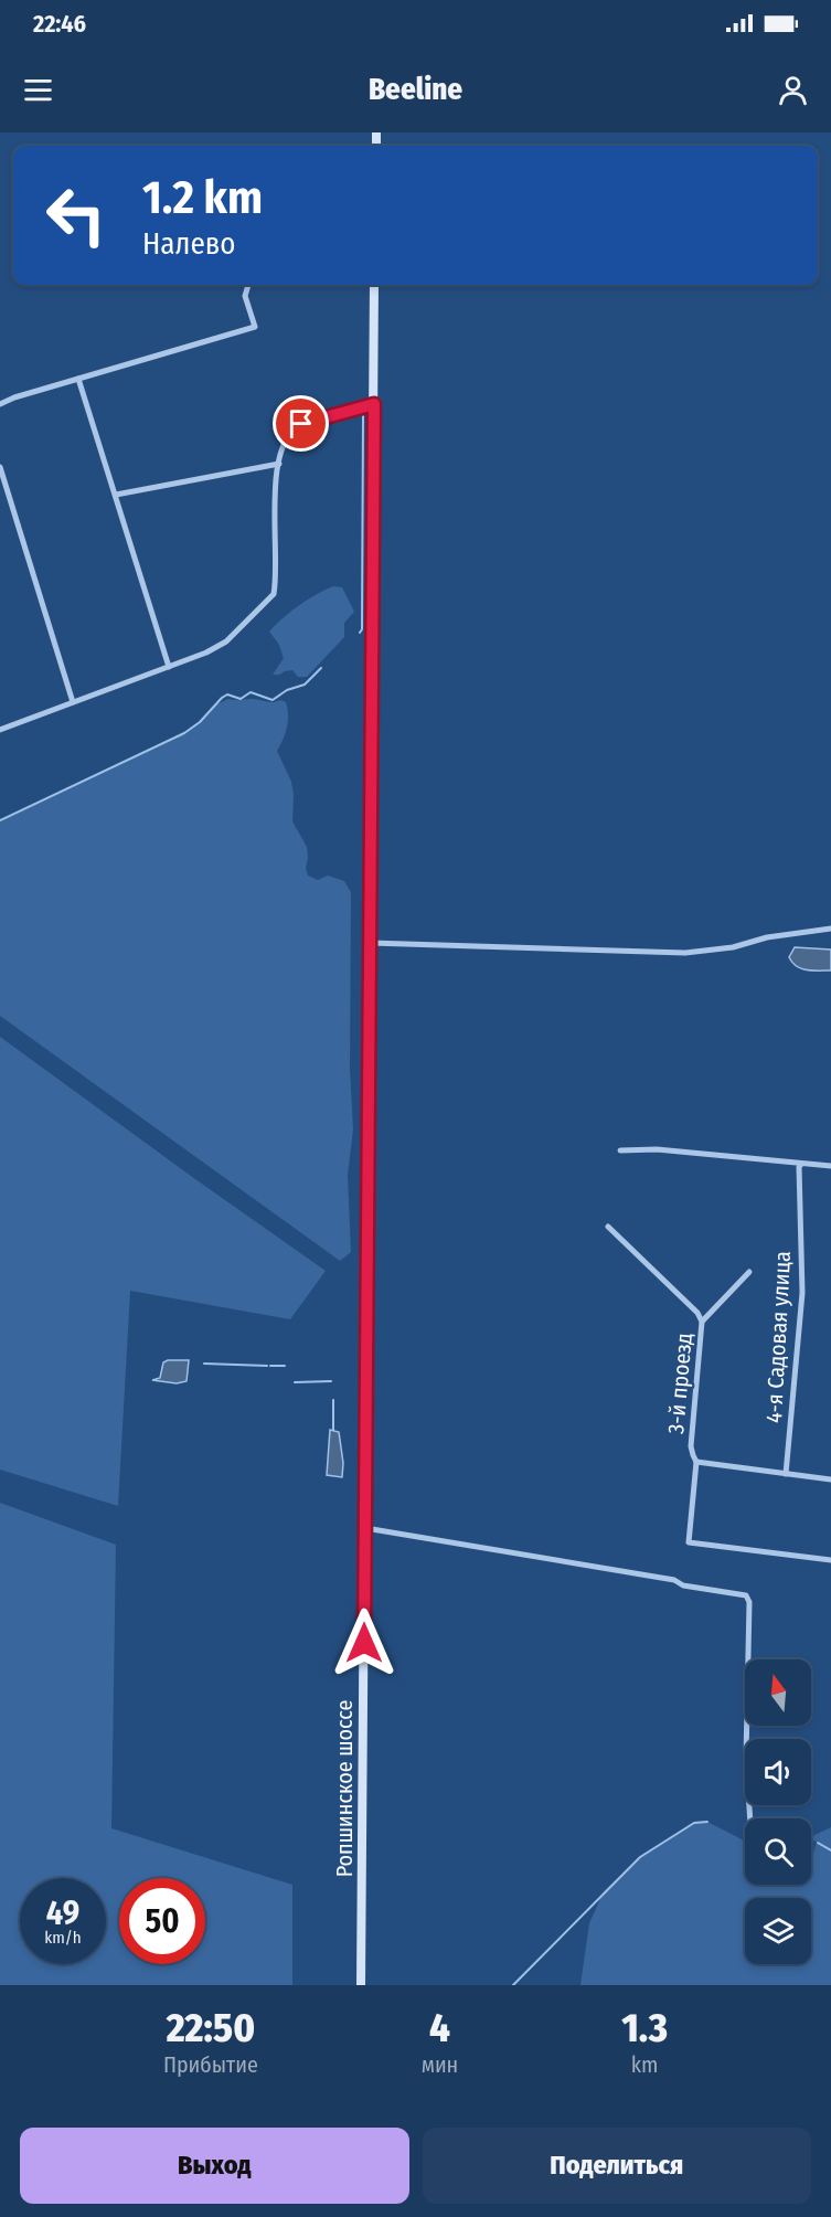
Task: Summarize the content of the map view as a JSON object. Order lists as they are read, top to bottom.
{
  "streets": {
    "main road": ["Ропшинское шоссе"],
    "street": ["4-я Садовая улица", "3-й проезд"]
  },
  "north": "top",
  "page": {
    "status": "22:46",
    "header": "Beeline",
    "turn": ["1.2 km", "Налево"],
    "speed": "49 km/h",
    "limit": "50",
    "eta": [
      "22:50",
      "Прибытие",
      "4",
      "мин",
      "1.3",
      "km"
    ],
    "buttons": ["Выход", "Поделиться"]
  }
}
